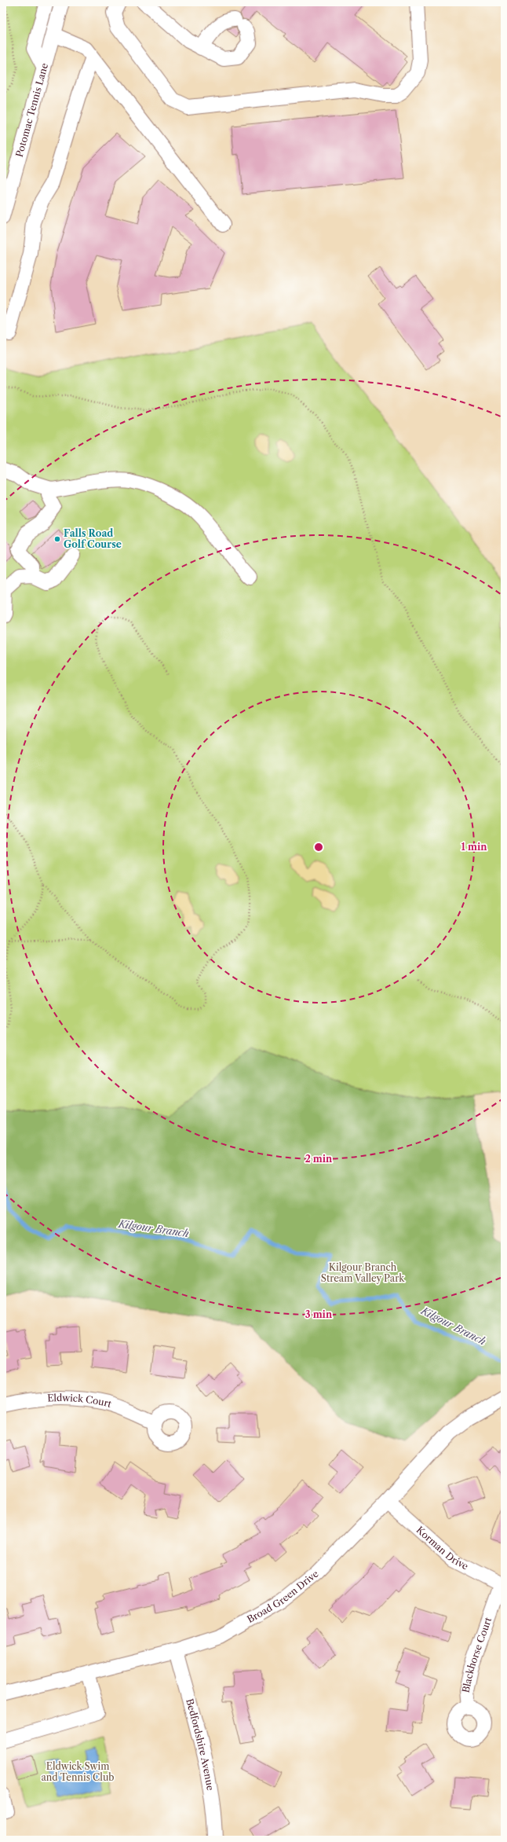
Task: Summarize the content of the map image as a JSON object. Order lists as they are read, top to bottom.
{
  "streets": {
    "street": [
      "Potomac Tennis Lane",
      "Eldwick Court",
      "Korman Drive",
      "Broad Green Drive",
      "Blackhorse Court",
      "Bedfordshire Avenue"
    ]
  },
  "crossings": [
    ["Korman Drive", "Broad Green Drive"],
    ["Korman Drive", "Blackhorse Court"],
    ["Broad Green Drive", "Bedfordshire Avenue"]
  ],
  "water": ["Kilgour Branch"],
  "parks": ["Kilgour Branch Stream Valley Park", "Eldwick Swim and Tennis Club"],
  "places": ["Falls Road Golf Course"],
  "rings": ["1 min", "2 min", "3 min"]
}
